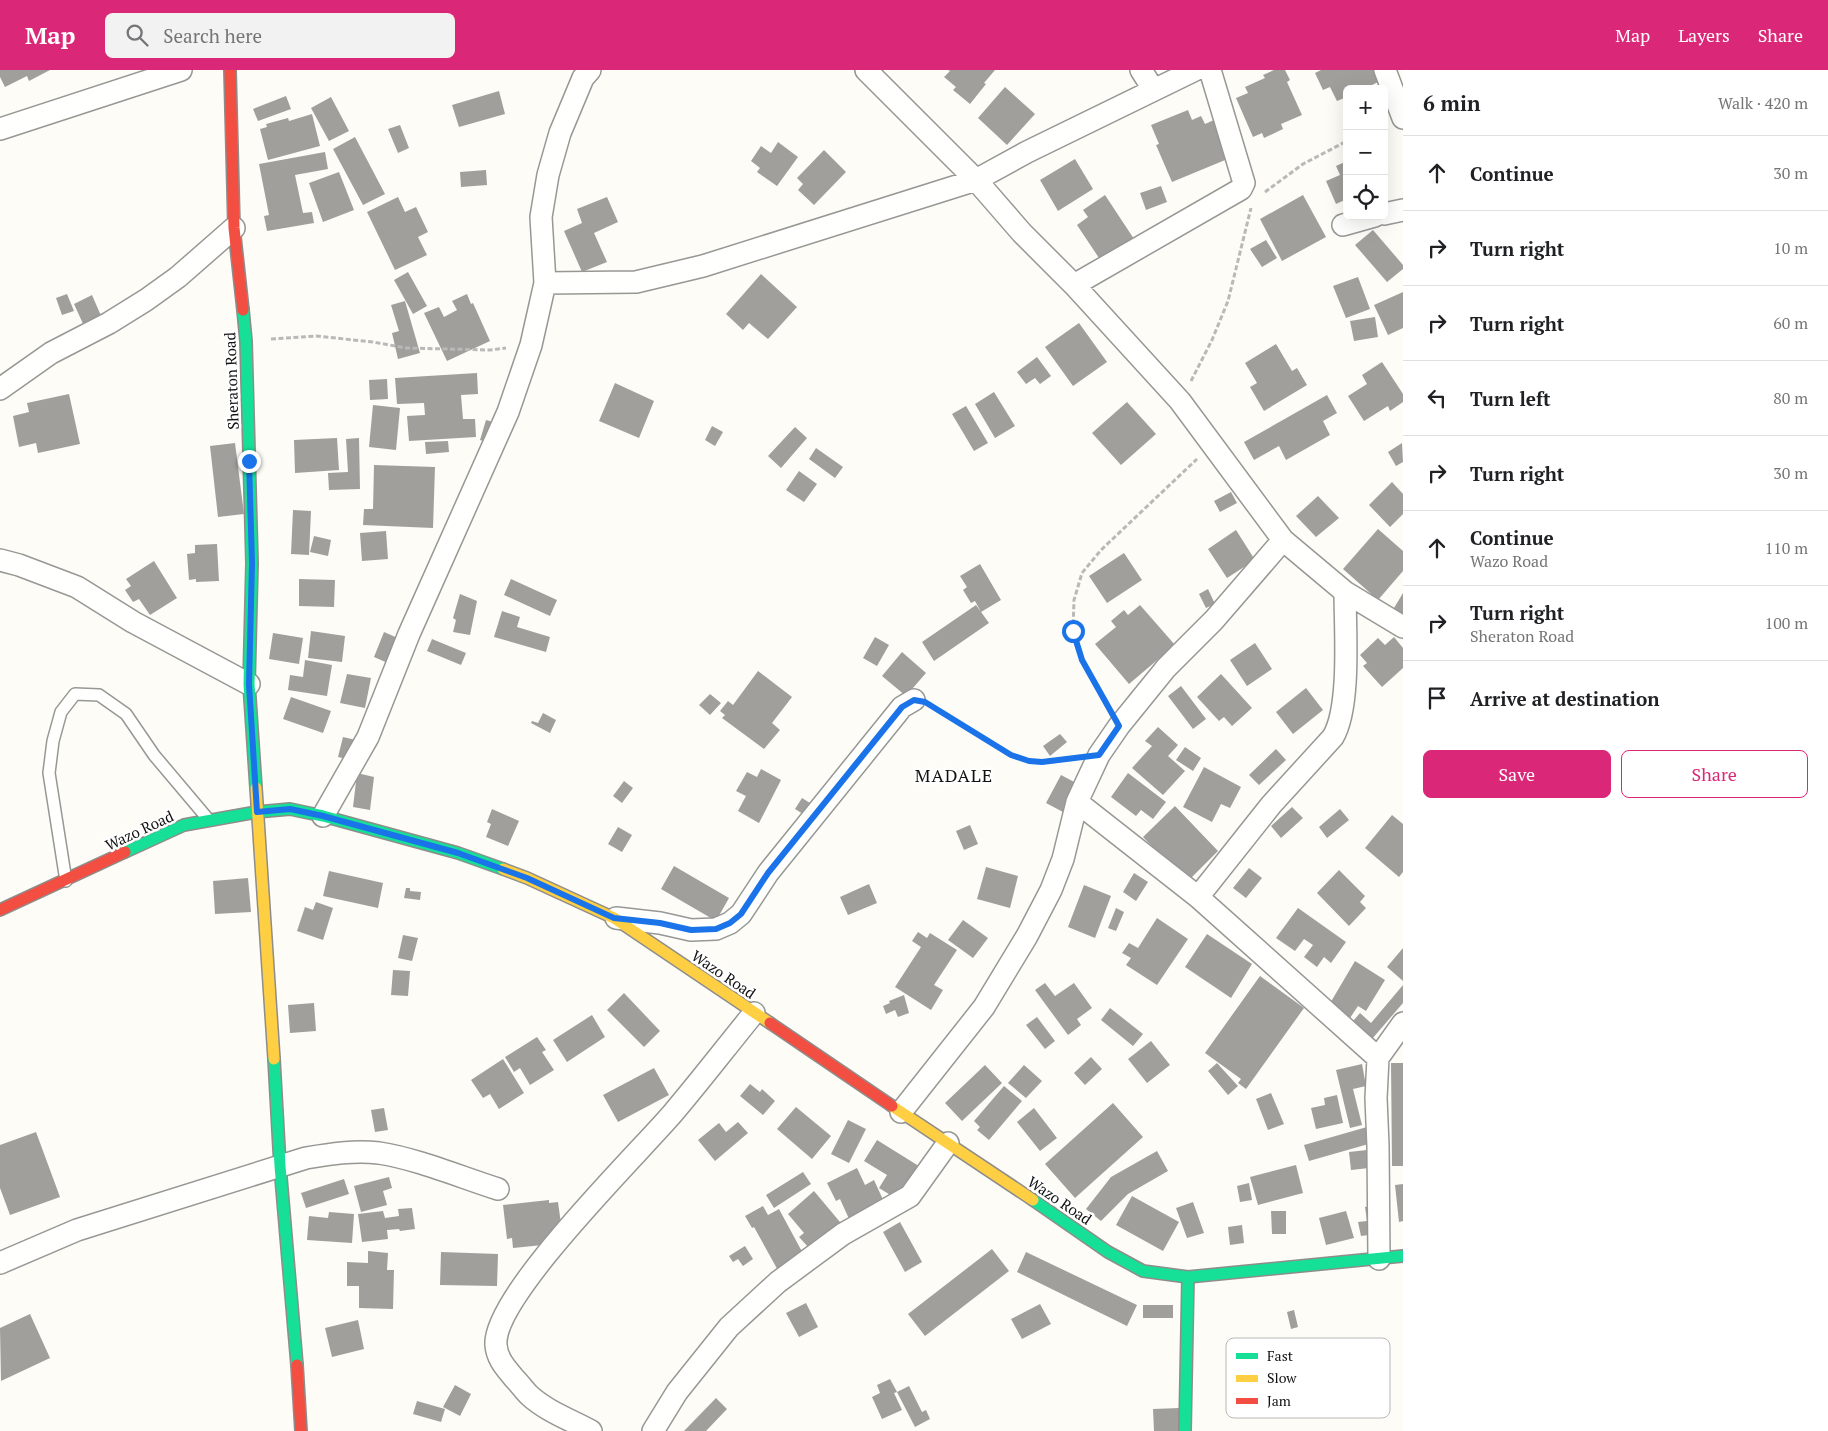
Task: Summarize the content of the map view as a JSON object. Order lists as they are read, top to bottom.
{
  "streets": {
    "main road": ["Sheraton Road", "Wazo Road"]
  },
  "crossings": [
    ["Sheraton Road", "Wazo Road"]
  ],
  "districts": ["MADALE"],
  "legend": ["Fast", "Slow", "Jam"],
  "page": {
    "header": "Map",
    "search": "Search here",
    "nav": ["Map", "Layers", "Share"],
    "heading": ["6 min", "Walk · 420 m"],
    "map_buttons": ["+", "−"],
    "list": [
      ["Continue", "30 m"],
      ["Turn right", "10 m"],
      ["Turn right", "60 m"],
      ["Turn left", "80 m"],
      ["Turn right", "30 m"],
      ["Continue", "Wazo Road", "110 m"],
      ["Turn right", "Sheraton Road", "100 m"],
      "Arrive at destination"
    ],
    "buttons": ["Save", "Share"]
  }
}
